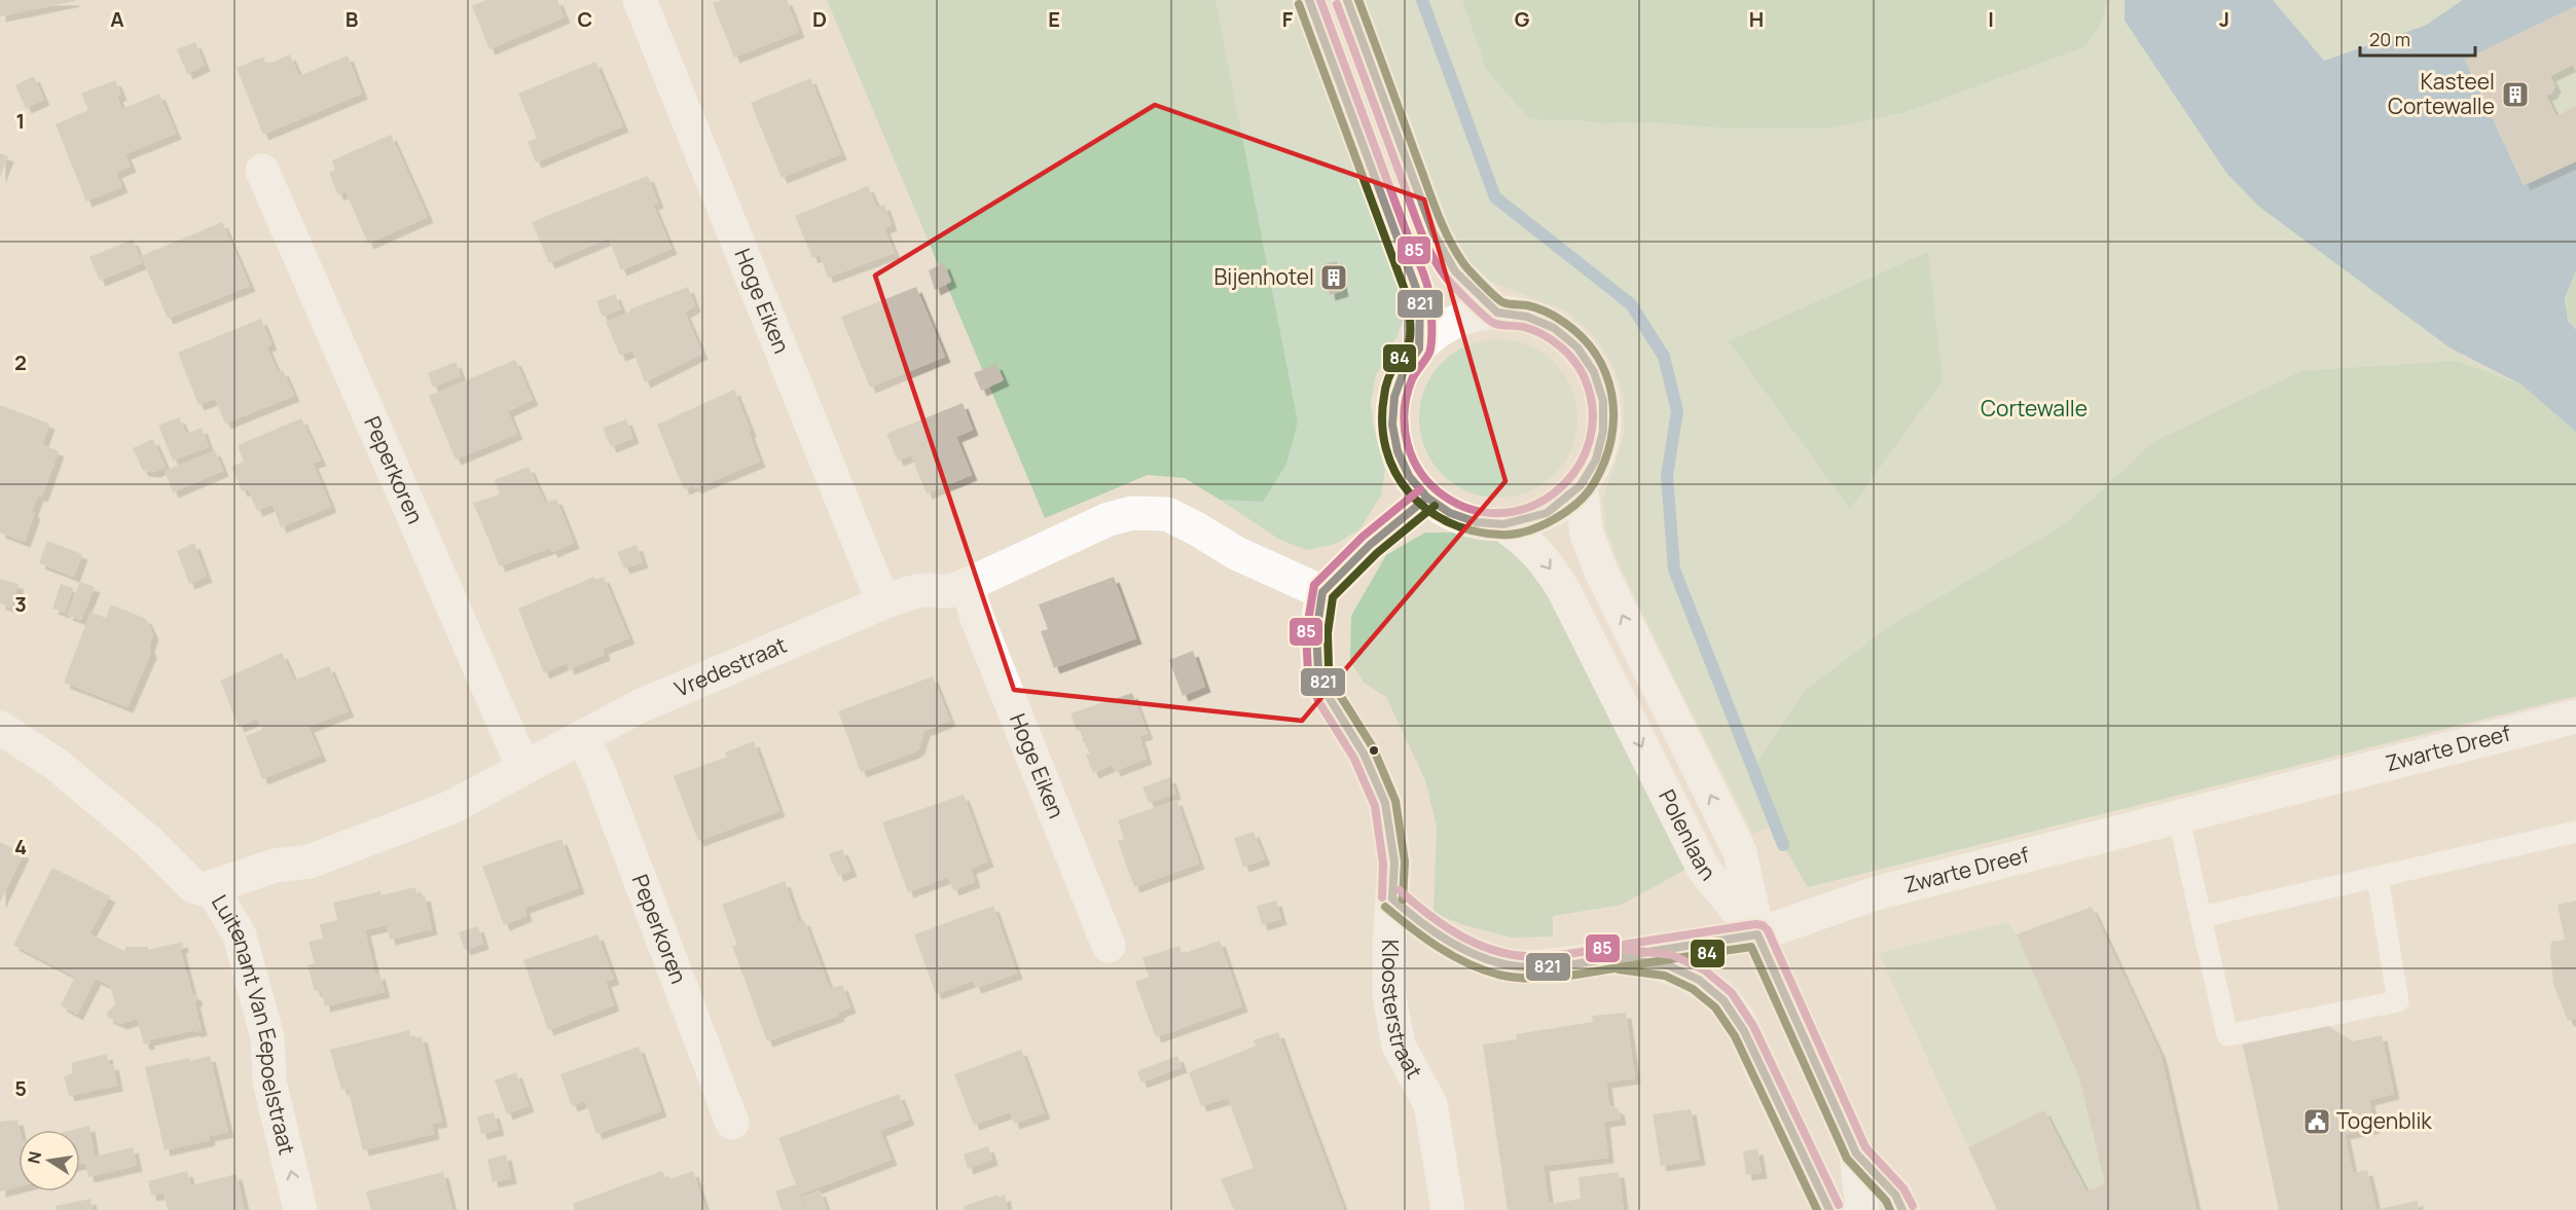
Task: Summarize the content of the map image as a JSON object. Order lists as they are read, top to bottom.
{
  "streets": {
    "street": [
      "Hoge Eiken",
      "Peperkoren",
      "Vredestraat",
      "Zwarte Dreef",
      "Polenlaan",
      "Kloosterstraat",
      "Luitenant Van Eepoelstraat"
    ]
  },
  "crossings": [
    ["Hoge Eiken", "Vredestraat"],
    ["Peperkoren", "Vredestraat"],
    ["Vredestraat", "Kloosterstraat"],
    ["Vredestraat", "Luitenant Van Eepoelstraat"],
    ["Zwarte Dreef", "Polenlaan"]
  ],
  "one_way": ["Luitenant Van Eepoelstraat"],
  "parks": ["Cortewalle"],
  "places": {
    "building": ["Kasteel Cortewalle", "Bijenhotel"],
    "public building": ["Togenblik"]
  },
  "lines": ["transit line 821", "transit line 84", "transit line 85"],
  "scale_bar": "20 m",
  "north": "left",
  "grid": {
    "columns": [
      "A",
      "B",
      "C",
      "D",
      "E",
      "F",
      "G",
      "H",
      "I",
      "J"
    ],
    "rows": [
      "1",
      "2",
      "3",
      "4",
      "5"
    ]
  }
}
